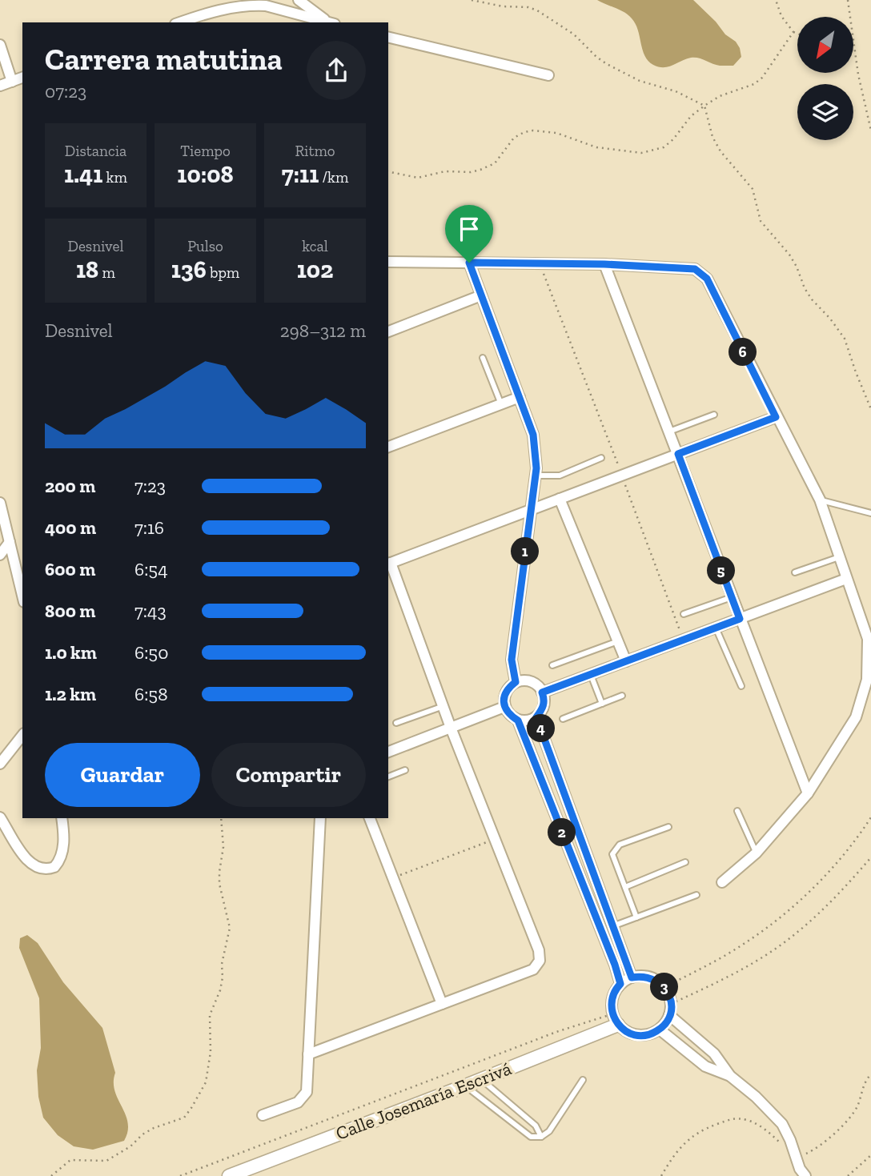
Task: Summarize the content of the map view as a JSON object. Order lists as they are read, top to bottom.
{
  "streets": {
    "street": ["Calle Josemaría Escrivá"]
  },
  "north": "bottom left",
  "page": {
    "heading": ["Carrera matutina", "07:23"],
    "stats": [
      ["Distancia", "1.41 km"],
      ["Tiempo", "10:08"],
      ["Ritmo", "7:11 /km"],
      ["Desnivel", "18 m"],
      ["Pulso", "136 bpm"],
      ["kcal", "102"]
    ],
    "chart": ["Desnivel", "298–312 m"],
    "pins": [
      "6",
      "1",
      "5",
      "4",
      "2",
      "3"
    ],
    "list": [
      {
        "name": "200 m",
        "note": "7:23"
      },
      {
        "name": "400 m",
        "note": "7:16"
      },
      {
        "name": "600 m",
        "note": "6:54"
      },
      {
        "name": "800 m",
        "note": "7:43"
      },
      {
        "name": "1.0 km",
        "note": "6:50"
      },
      {
        "name": "1.2 km",
        "note": "6:58"
      }
    ],
    "buttons": ["Guardar", "Compartir"]
  }
}
